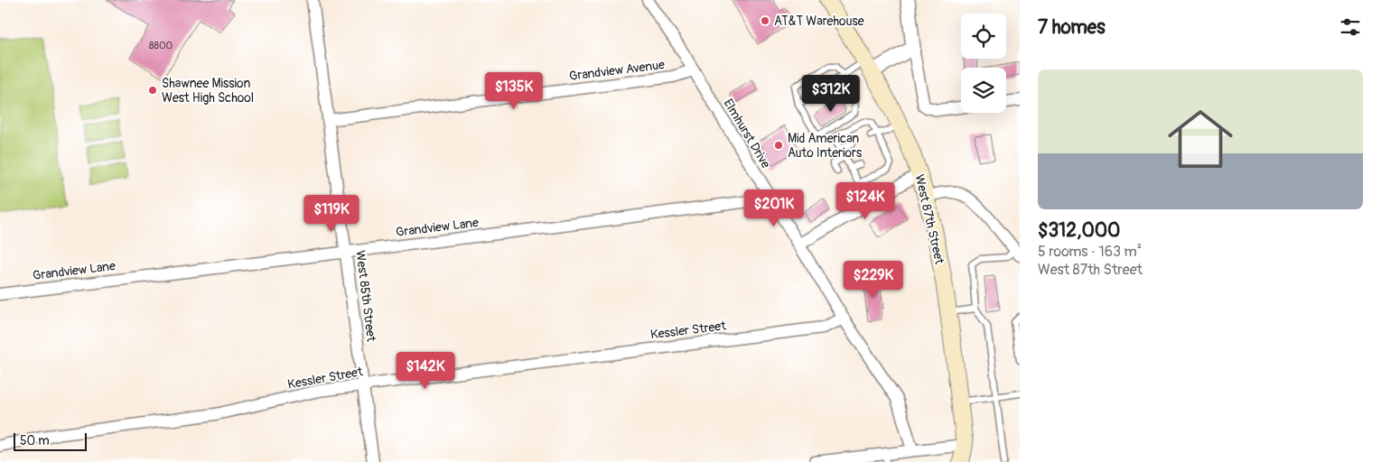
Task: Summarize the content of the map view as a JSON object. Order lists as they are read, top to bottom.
{
  "streets": {
    "main road": ["West 87th Street"],
    "street": [
      "Grandview Avenue",
      "Elmhurst Drive",
      "Grandview Lane",
      "West 85th Street",
      "Kessler Street"
    ]
  },
  "crossings": [
    ["Grandview Avenue", "Elmhurst Drive"],
    ["Grandview Avenue", "West 85th Street"],
    ["Elmhurst Drive", "Grandview Lane"],
    ["Elmhurst Drive", "Kessler Street"],
    ["Grandview Lane", "West 85th Street"],
    ["West 85th Street", "Kessler Street"]
  ],
  "places": ["AT&T Warehouse", "Shawnee Mission West High School", "Mid American Auto Interiors"],
  "house_numbers": ["8800"],
  "scale_bar": "50 m",
  "page": {
    "heading": "7 homes",
    "list": [
      {
        "name": "$312,000",
        "note": "5 rooms · 163 m² · West 87th Street"
      }
    ],
    "price": [
      "$135K",
      "$312K",
      "$124K",
      "$201K",
      "$119K",
      "$229K",
      "$142K"
    ],
    "scale": "50 m"
  }
}
